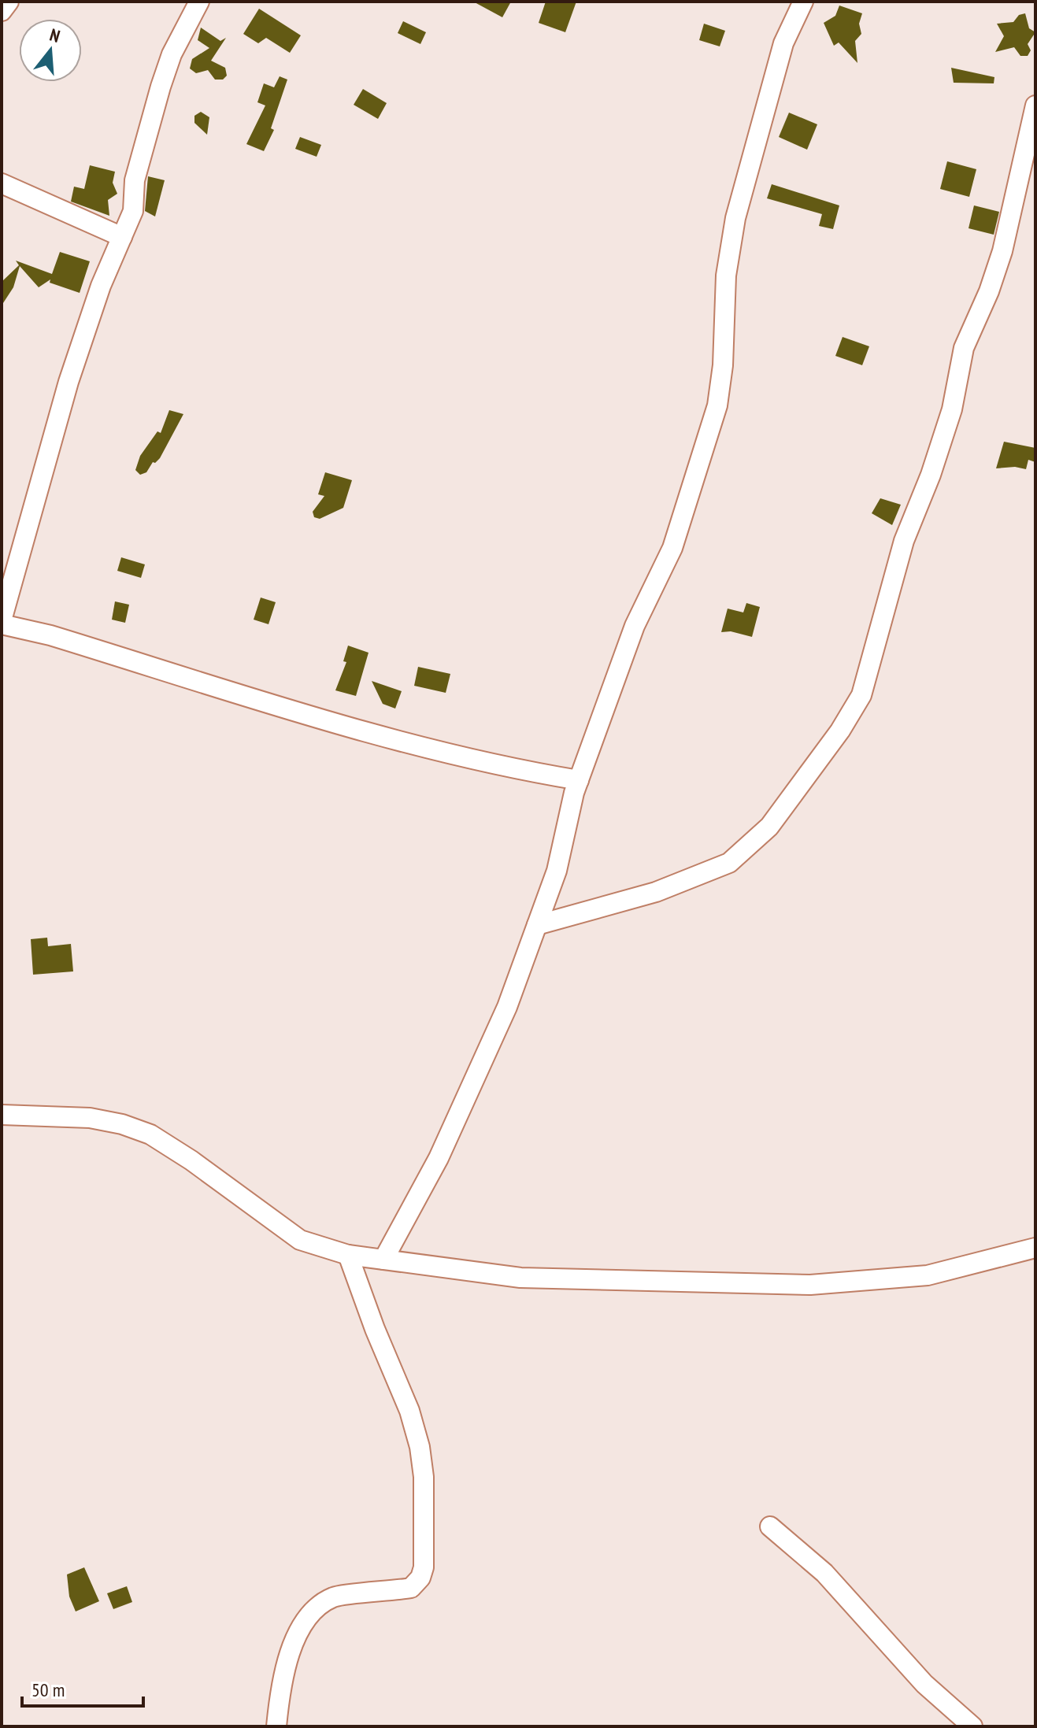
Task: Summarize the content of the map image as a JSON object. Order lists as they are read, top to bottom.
{
  "scale_bar": "50 m",
  "north": "top"
}
